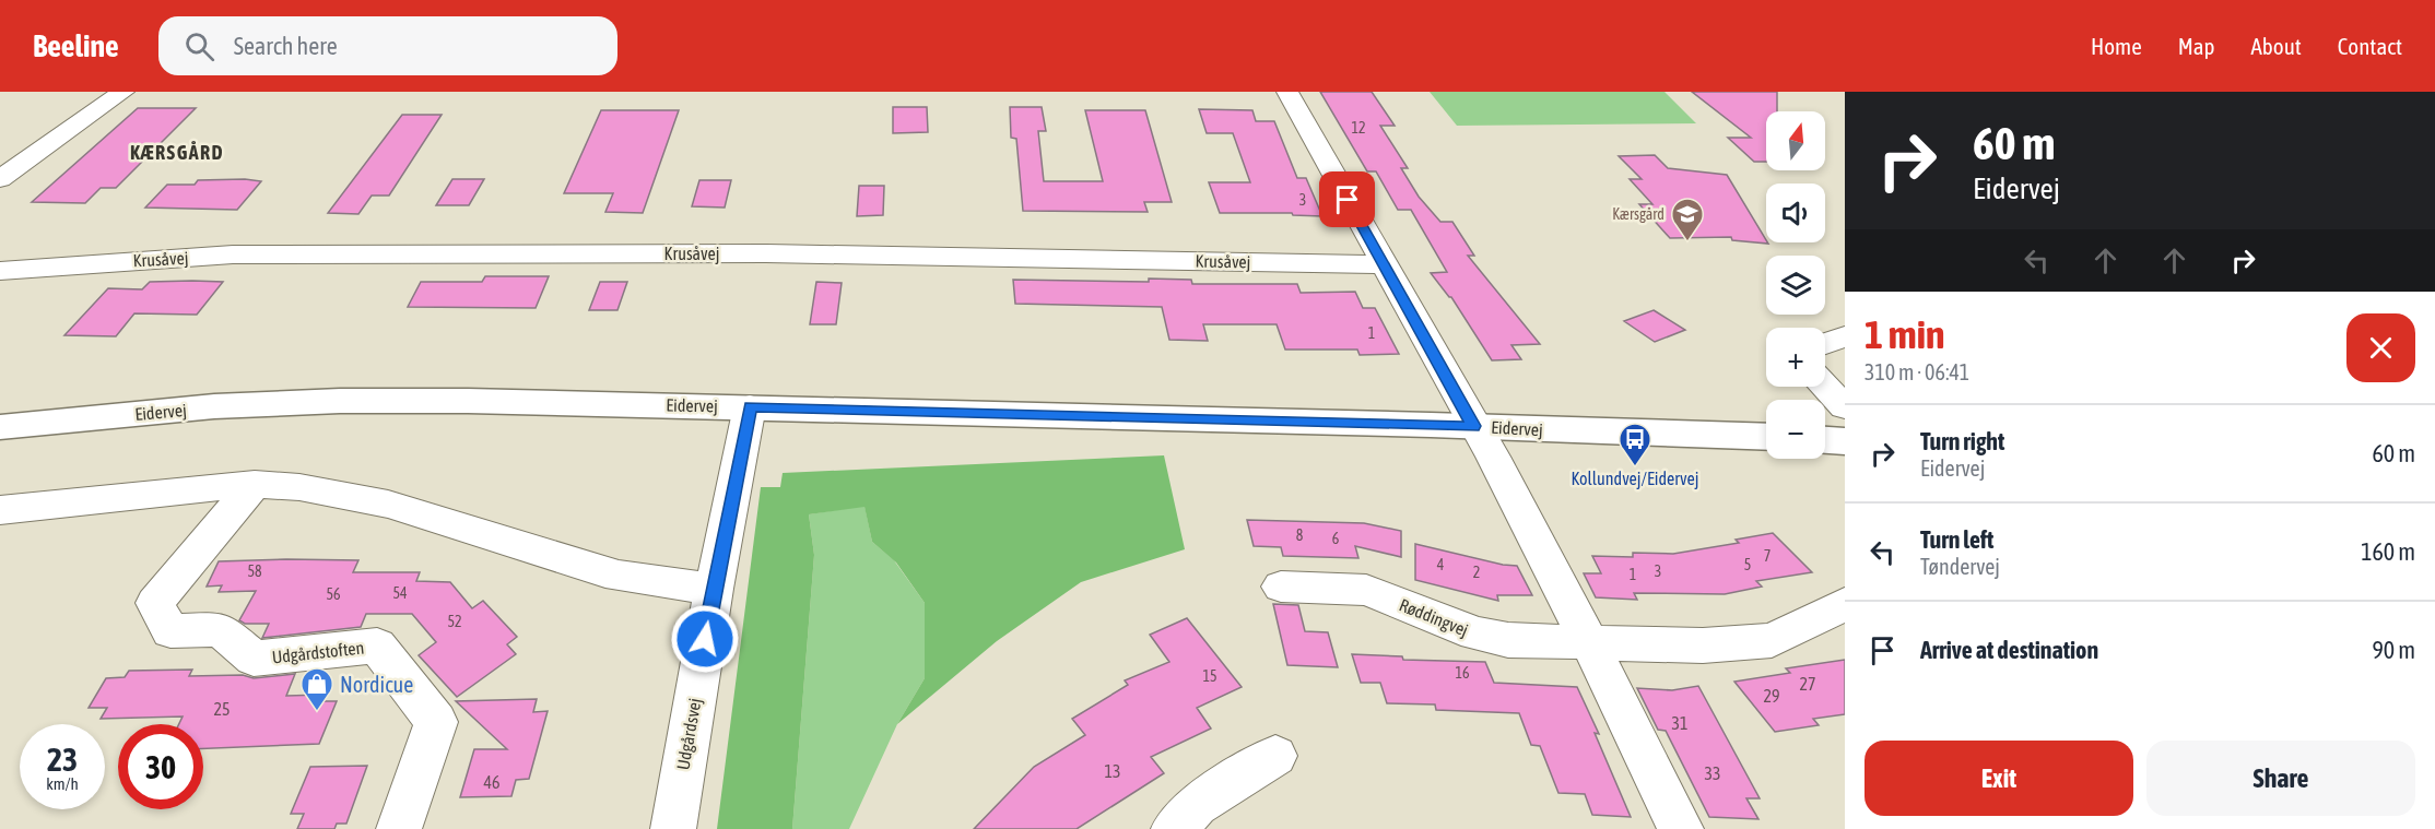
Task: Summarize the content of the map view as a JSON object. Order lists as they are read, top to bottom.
{
  "streets": {
    "street": [
      "Krusåvej",
      "Eidervej",
      "Røddingvej",
      "Udgårdstoften",
      "Udgårdsvej"
    ]
  },
  "crossings": [
    ["Eidervej", "Udgårdsvej"]
  ],
  "districts": ["KÆRSGÅRD"],
  "places": {
    "school or university": ["Kærsgård"],
    "bus stop": ["Kollundvej/Eidervej"],
    "shop": ["Nordicue"]
  },
  "house_numbers": [
    "12",
    "3",
    "1",
    "8",
    "6",
    "7",
    "4",
    "5",
    "58",
    "3",
    "2",
    "1",
    "54",
    "56",
    "52",
    "16",
    "15",
    "27",
    "29",
    "25",
    "31",
    "13",
    "33",
    "46"
  ],
  "north": "top",
  "page": {
    "header": "Beeline",
    "search": "Search here",
    "nav": [
      "Home",
      "Map",
      "About",
      "Contact"
    ],
    "turn": ["60 m", "Eidervej"],
    "map_buttons": ["+", "−"],
    "heading": ["1 min", "310 m · 06:41"],
    "list": [
      {
        "name": "Turn right",
        "note": "Eidervej",
        "value": "60 m"
      },
      {
        "name": "Turn left",
        "note": "Tøndervej",
        "value": "160 m"
      },
      {
        "name": "Arrive at destination",
        "value": "90 m"
      }
    ],
    "speed": "23 km/h",
    "limit": "30",
    "buttons": ["Exit", "Share"]
  }
}
